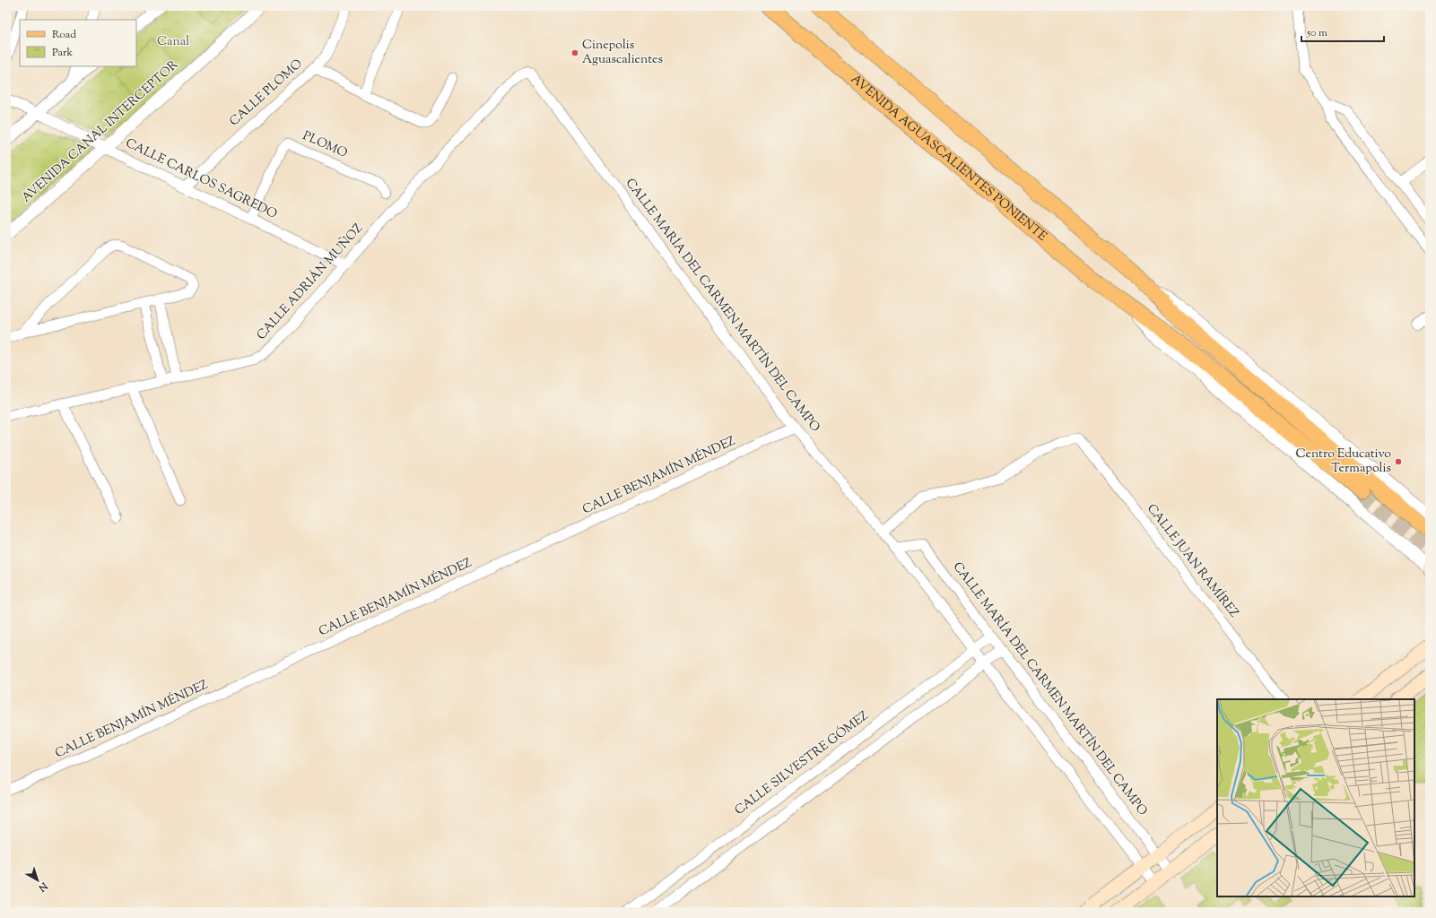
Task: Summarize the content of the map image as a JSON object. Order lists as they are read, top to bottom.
{
  "streets": {
    "main road": ["AVENIDA AGUASCALIENTES PONIENTE"],
    "street": [
      "CALLE PLOMO",
      "AVENIDA CANAL INTERCEPTOR",
      "PLOMO",
      "CALLE CARLOS SAGREDO",
      "CALLE ADRIÁN MUÑOZ",
      "CALLE MARÍA DEL CARMEN MARTÍN DEL CAMPO",
      "CALLE BENJAMÍN MÉNDEZ",
      "CALLE JUAN RAMÍREZ",
      "CALLE SILVESTRE GÓMEZ"
    ]
  },
  "crossings": [
    ["CALLE PLOMO", "CALLE CARLOS SAGREDO"],
    ["AVENIDA CANAL INTERCEPTOR", "CALLE CARLOS SAGREDO"],
    ["PLOMO", "CALLE CARLOS SAGREDO"],
    ["CALLE CARLOS SAGREDO", "CALLE ADRIÁN MUÑOZ"],
    ["CALLE ADRIÁN MUÑOZ", "CALLE MARÍA DEL CARMEN MARTÍN DEL CAMPO"],
    ["CALLE MARÍA DEL CARMEN MARTÍN DEL CAMPO", "CALLE BENJAMÍN MÉNDEZ"],
    ["CALLE MARÍA DEL CARMEN MARTÍN DEL CAMPO", "CALLE JUAN RAMÍREZ"],
    ["CALLE MARÍA DEL CARMEN MARTÍN DEL CAMPO", "CALLE SILVESTRE GÓMEZ"]
  ],
  "parks": ["Canal"],
  "places": ["Cinepolis Aguascalientes", "Centro Educativo Termapolis"],
  "legend": ["Road", "Park"],
  "scale_bar": "50 m",
  "north": "bottom right"
}
